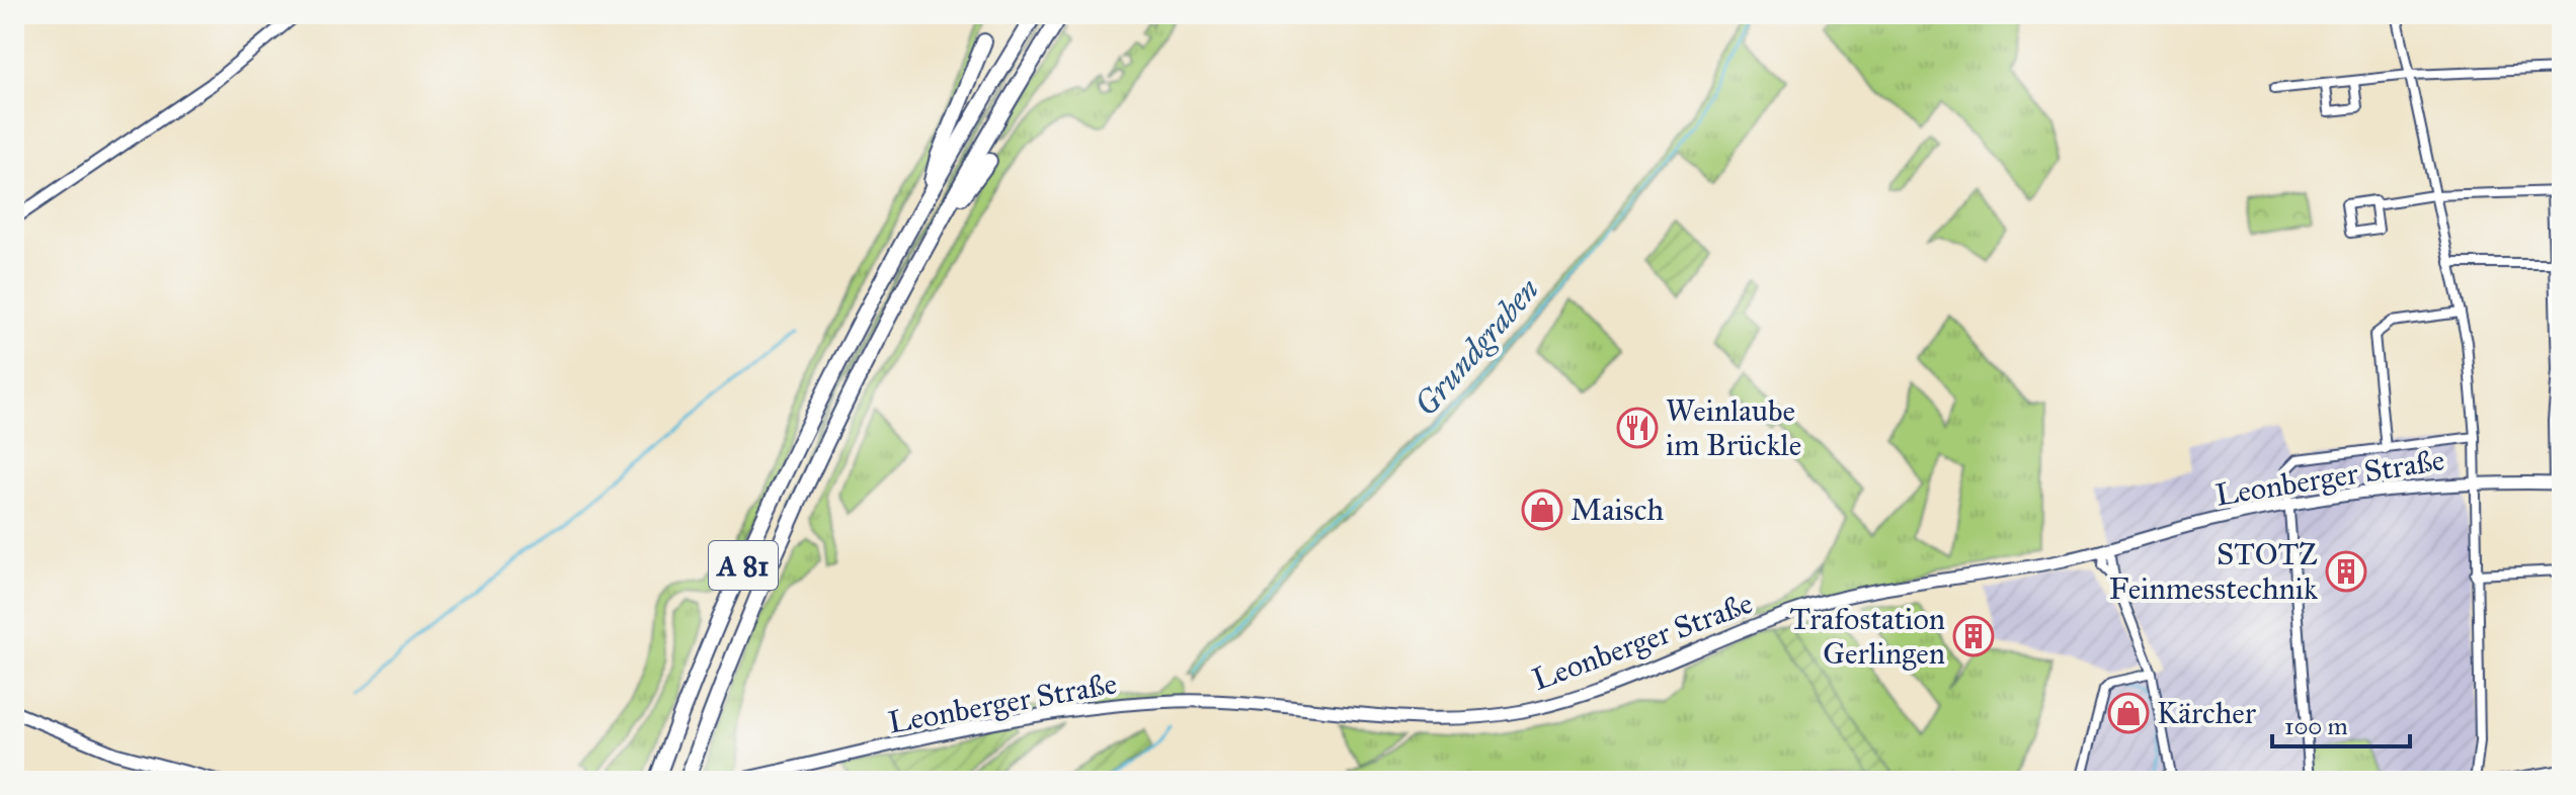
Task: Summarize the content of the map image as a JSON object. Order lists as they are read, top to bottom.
{
  "streets": {
    "highway": ["A 81"],
    "main road": ["Leonberger Straße"]
  },
  "water": ["Grundgraben"],
  "places": {
    "restaurant": ["Weinlaube im Brückle"],
    "shop": ["Maisch", "Kärcher"],
    "building": ["STOTZ Feinmesstechnik", "Trafostation Gerlingen"]
  },
  "scale_bar": "100 m"
}
